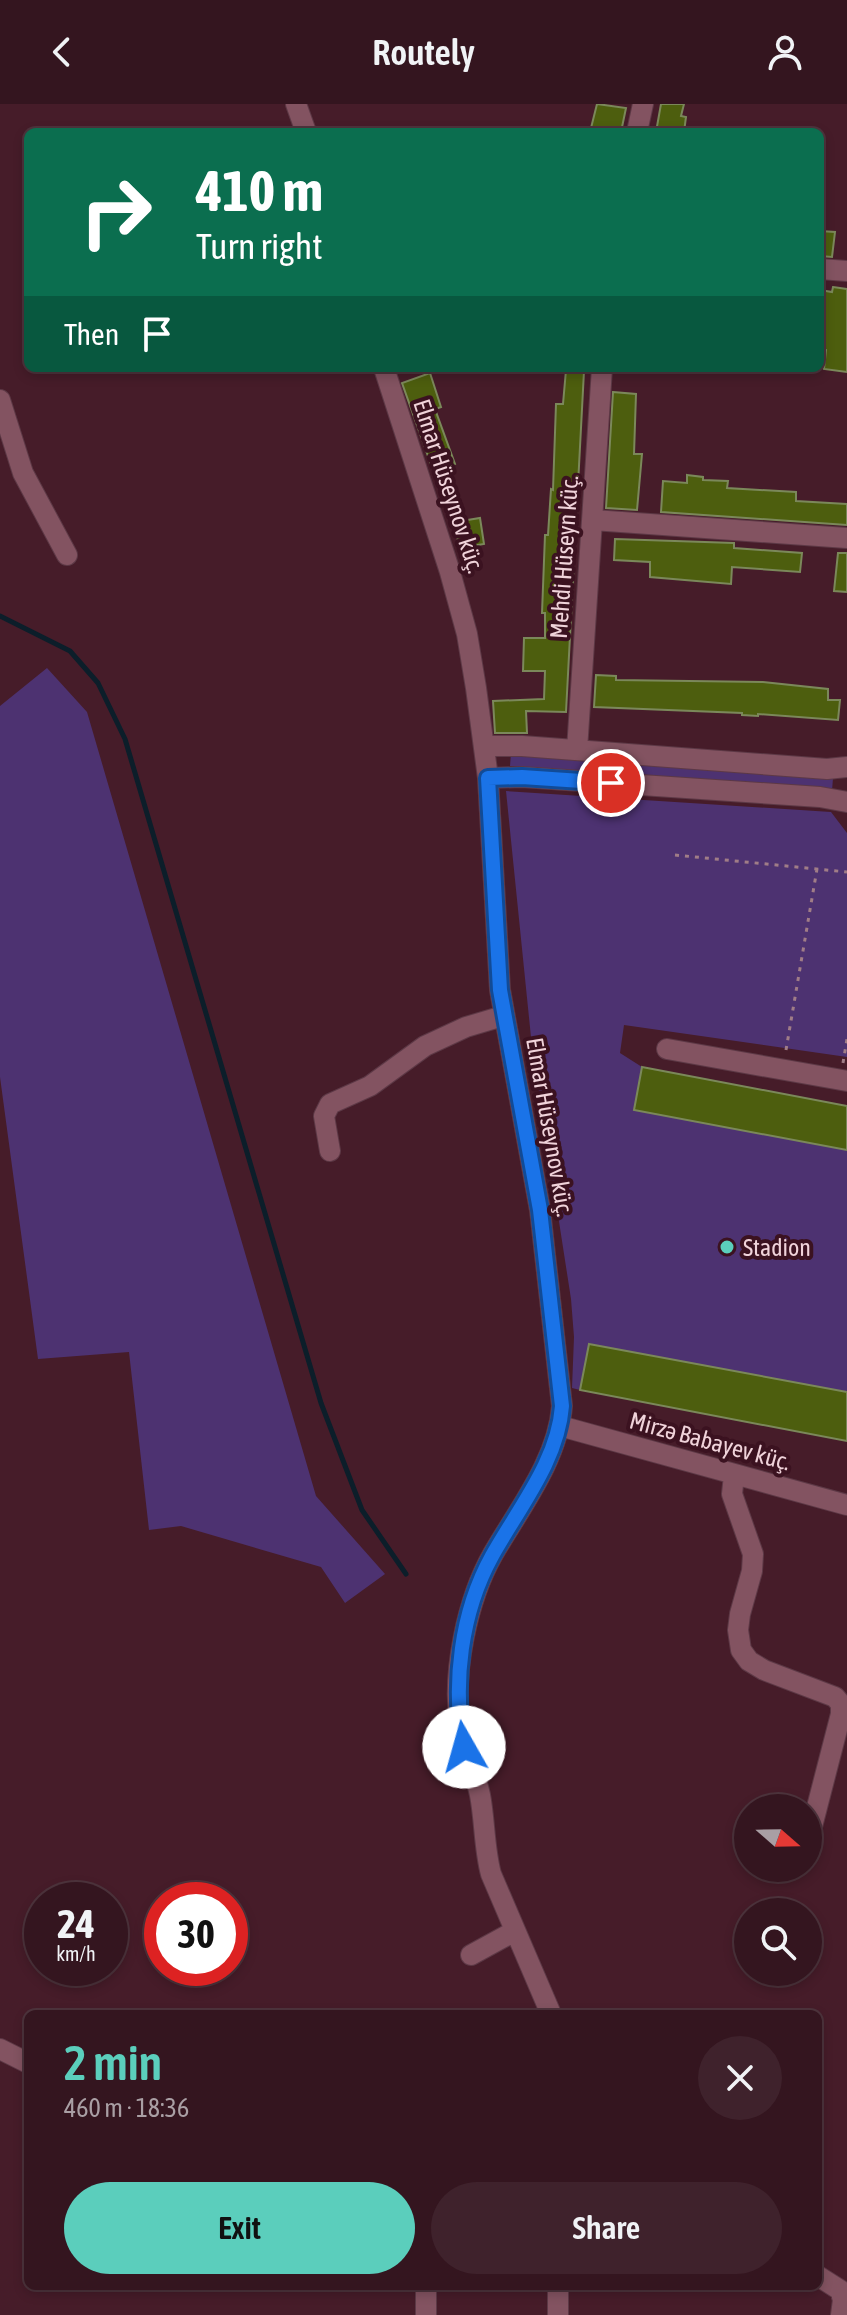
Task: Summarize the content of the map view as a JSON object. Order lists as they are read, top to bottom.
{
  "streets": {
    "street": ["Elmar Hüseynov küç.", "Mehdi Hüseyn küç.", "Mirzə Babayev küç."]
  },
  "crossings": [
    ["Elmar Hüseynov küç.", "Mirzə Babayev küç."]
  ],
  "places": ["Stadion"],
  "north": "right",
  "page": {
    "header": "Routely",
    "turn": ["410 m", "Turn right"],
    "then": "Then",
    "speed": "24 km/h",
    "limit": "30",
    "heading": ["2 min", "460 m · 18:36"],
    "buttons": ["Exit", "Share"]
  }
}
